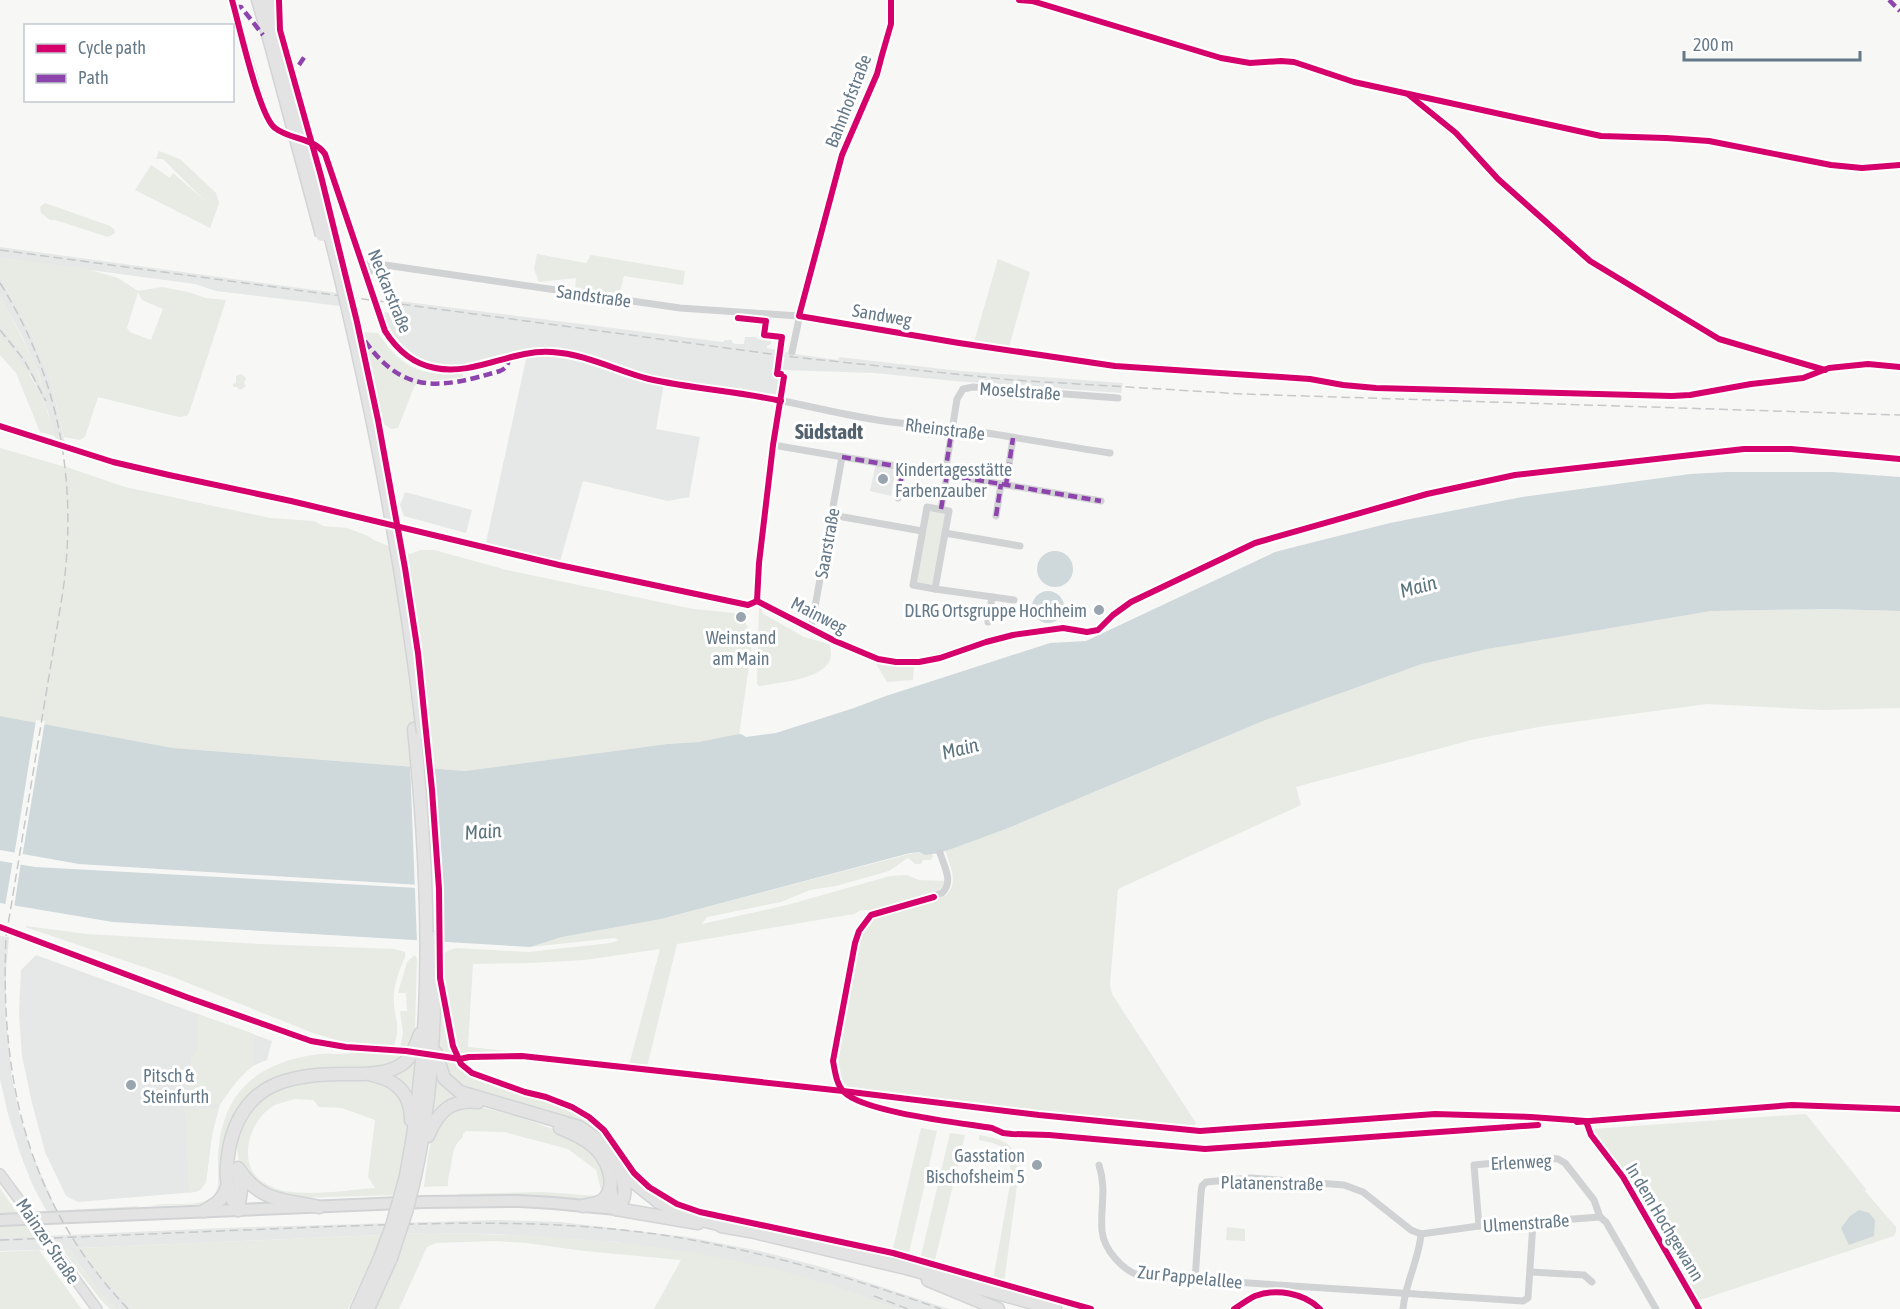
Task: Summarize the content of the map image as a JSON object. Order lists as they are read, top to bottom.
{
  "streets": {
    "main road": ["Mainzer Straße"],
    "street": [
      "Bahnhofstraße",
      "Neckarstraße",
      "Sandstraße",
      "Sandweg",
      "Moselstraße",
      "Rheinstraße",
      "Saarstraße",
      "Mainweg",
      "Erlenweg",
      "Platanenstraße",
      "In dem Hochgewann",
      "Ulmenstraße",
      "Zur Pappelallee"
    ]
  },
  "crossings": [
    ["Bahnhofstraße", "Sandstraße"],
    ["Bahnhofstraße", "Sandweg"],
    ["Neckarstraße", "Sandstraße"],
    ["Neckarstraße", "Rheinstraße"],
    ["Neckarstraße", "Mainweg"],
    ["Sandstraße", "Sandweg"],
    ["Moselstraße", "Rheinstraße"],
    ["Rheinstraße", "Mainweg"],
    ["Saarstraße", "Mainweg"],
    ["Erlenweg", "Ulmenstraße"],
    ["Platanenstraße", "Ulmenstraße"],
    ["Platanenstraße", "Zur Pappelallee"]
  ],
  "districts": ["Südstadt"],
  "water": ["Main"],
  "places": [
    "Kindertagesstätte Farbenzauber",
    "DLRG Ortsgruppe Hochheim",
    "Weinstand am Main",
    "Pitsch & Steinfurth",
    "Gasstation Bischofsheim 5"
  ],
  "legend": ["Cycle path", "Path"],
  "scale_bar": "200 m"
}
